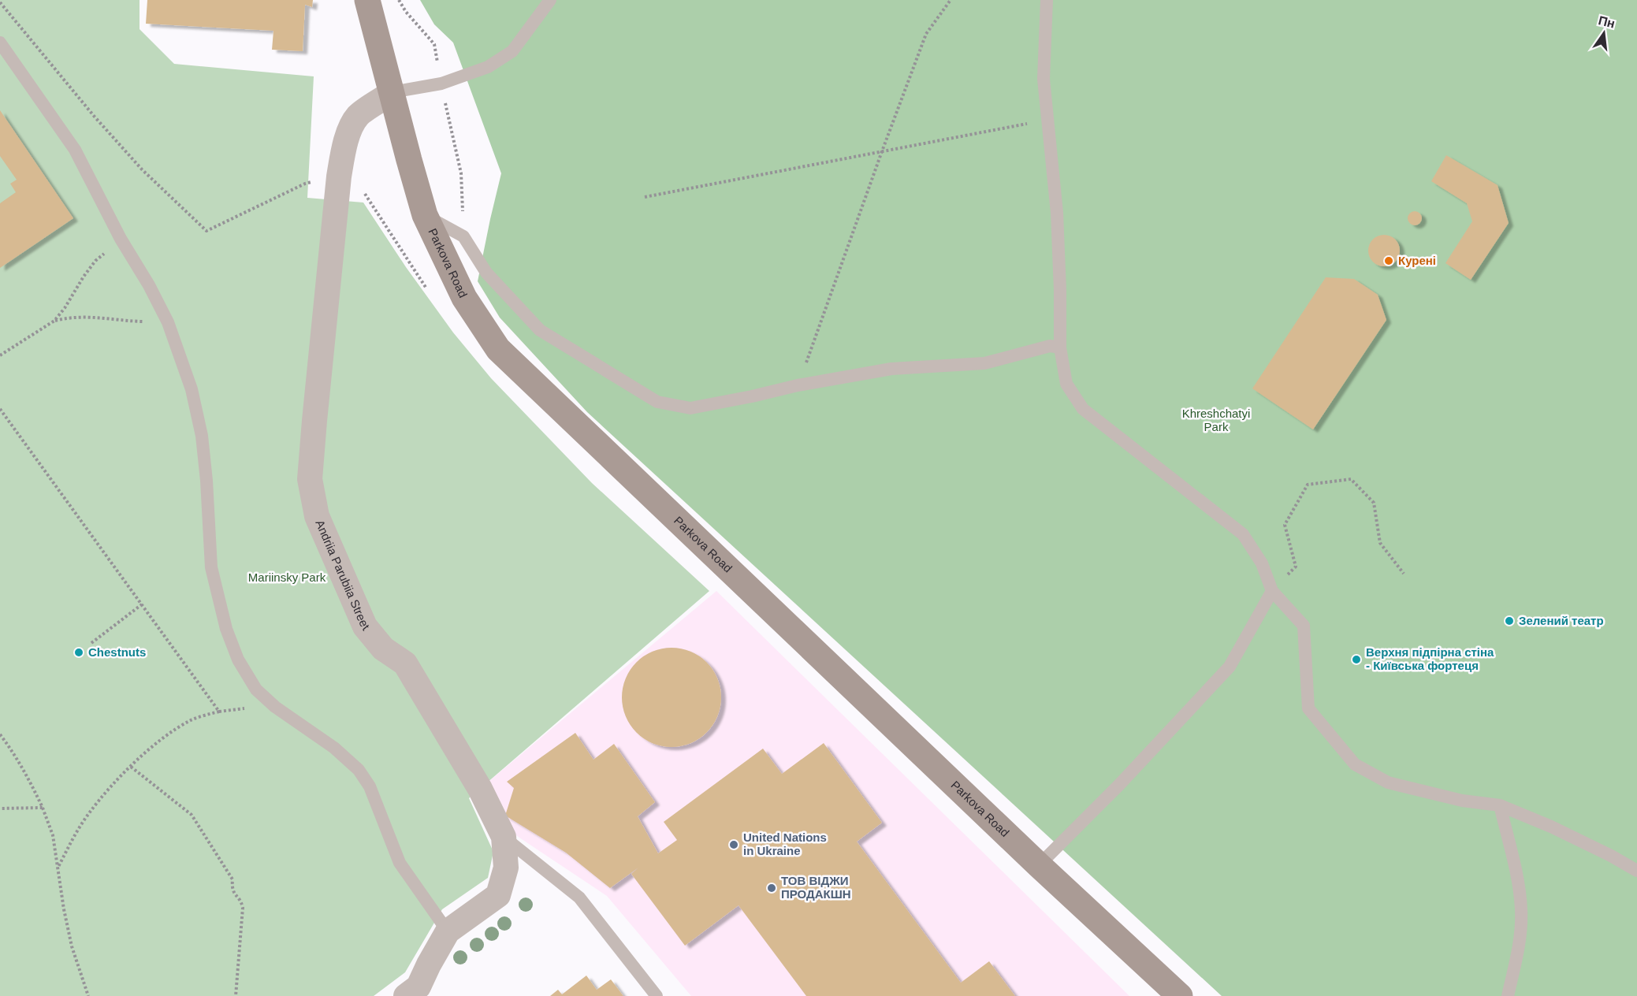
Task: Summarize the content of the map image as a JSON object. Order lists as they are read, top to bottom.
{
  "streets": {
    "main road": ["Parkova Road"],
    "street": ["Andriia Parubiia Street"]
  },
  "crossings": [
    ["Parkova Road", "Andriia Parubiia Street"]
  ],
  "parks": ["Khreshchatyi Park", "Mariinsky Park"],
  "places": [
    "Курені",
    "Зелений театр",
    "Chestnuts",
    "Верхня підпірна стіна - Київська фортеця",
    "United Nations in Ukraine",
    "ТОВ ВІДЖИ ПРОДАКШН"
  ],
  "north": "top"
}
